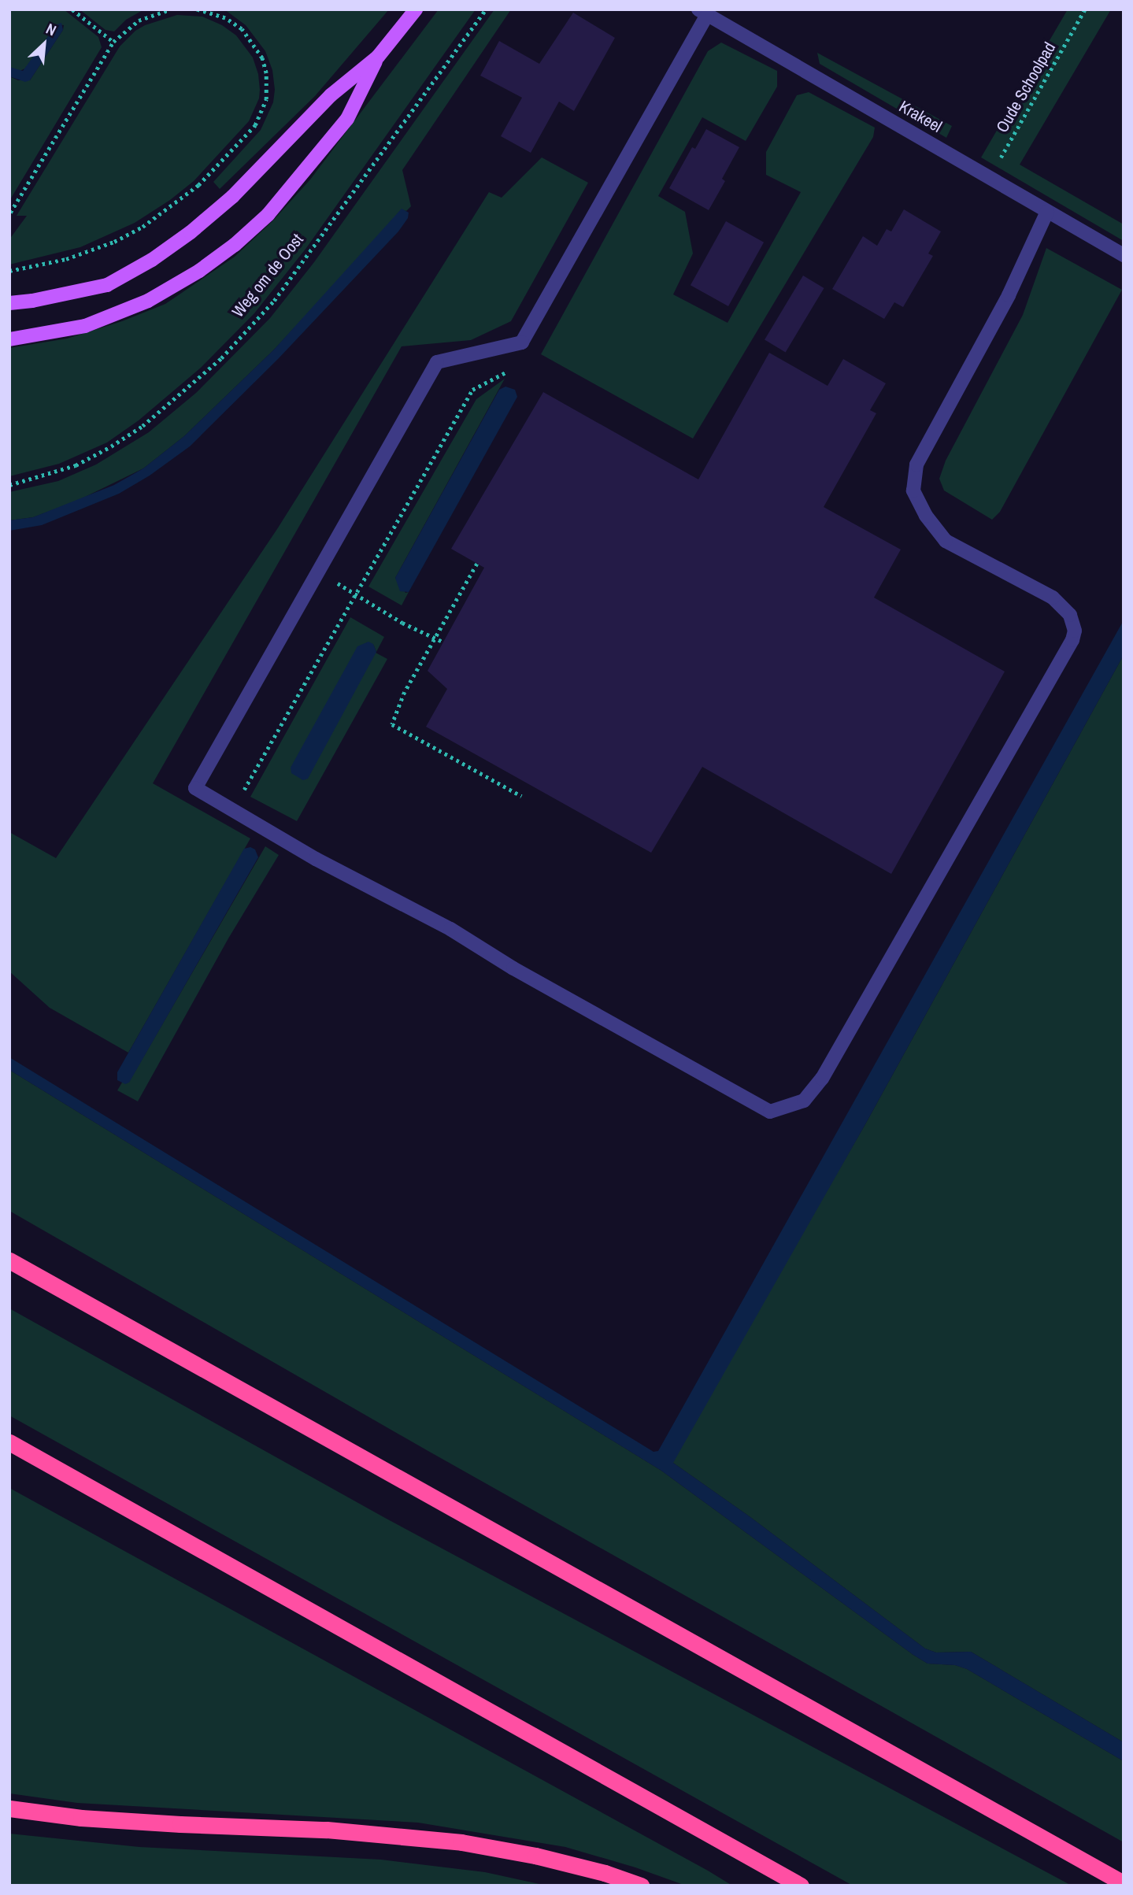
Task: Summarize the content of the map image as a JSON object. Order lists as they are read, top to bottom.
{
  "streets": {
    "street": ["Krakeel"],
    "path": ["Oude Schoolpad", "Weg om de Oost"]
  },
  "crossings": [
    ["Oude Schoolpad", "Krakeel"]
  ],
  "north": "top right"
}
